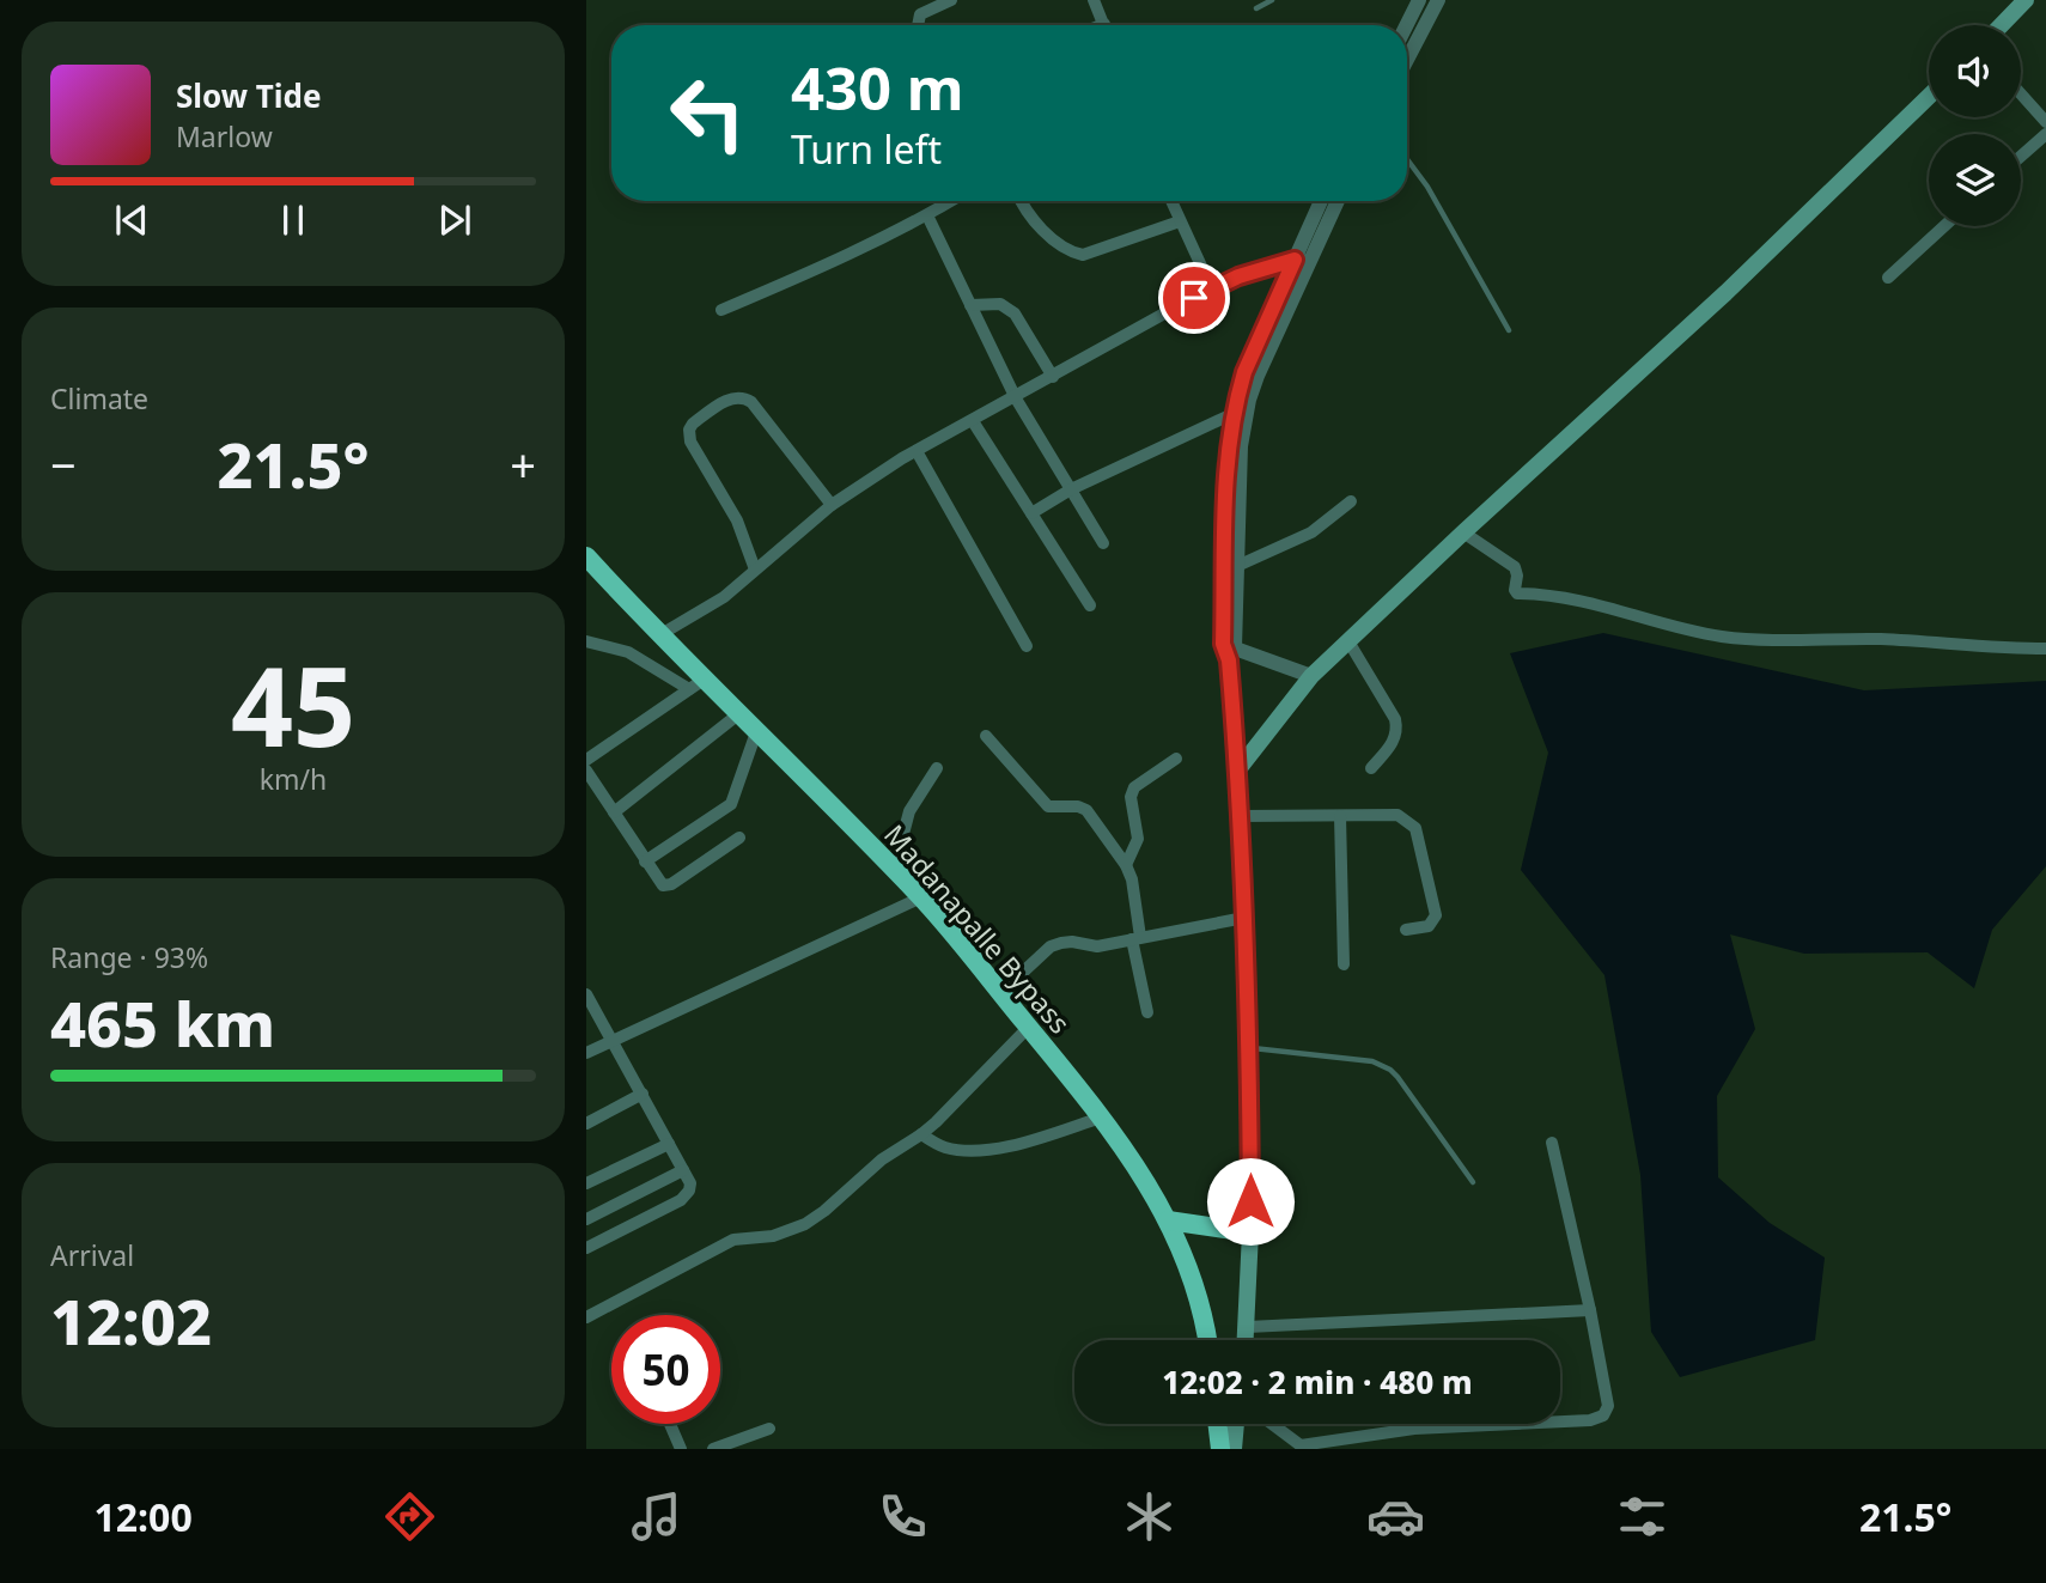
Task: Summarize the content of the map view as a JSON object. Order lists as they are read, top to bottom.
{
  "streets": {
    "highway": ["Madanapalle Bypass"]
  },
  "page": {
    "turn": ["430 m", "Turn left"],
    "song": ["Slow Tide", "Marlow"],
    "tile": [
      "Climate",
      ["45", "km/h"],
      ["Range · 93%", "465 km"],
      ["Arrival", "12:02"]
    ],
    "heat": ["−", "21.5°", "+"],
    "limit": "50",
    "trip": "12:02 · 2 min · 480 m",
    "tabs": ["12:00", "21.5°"]
  }
}
